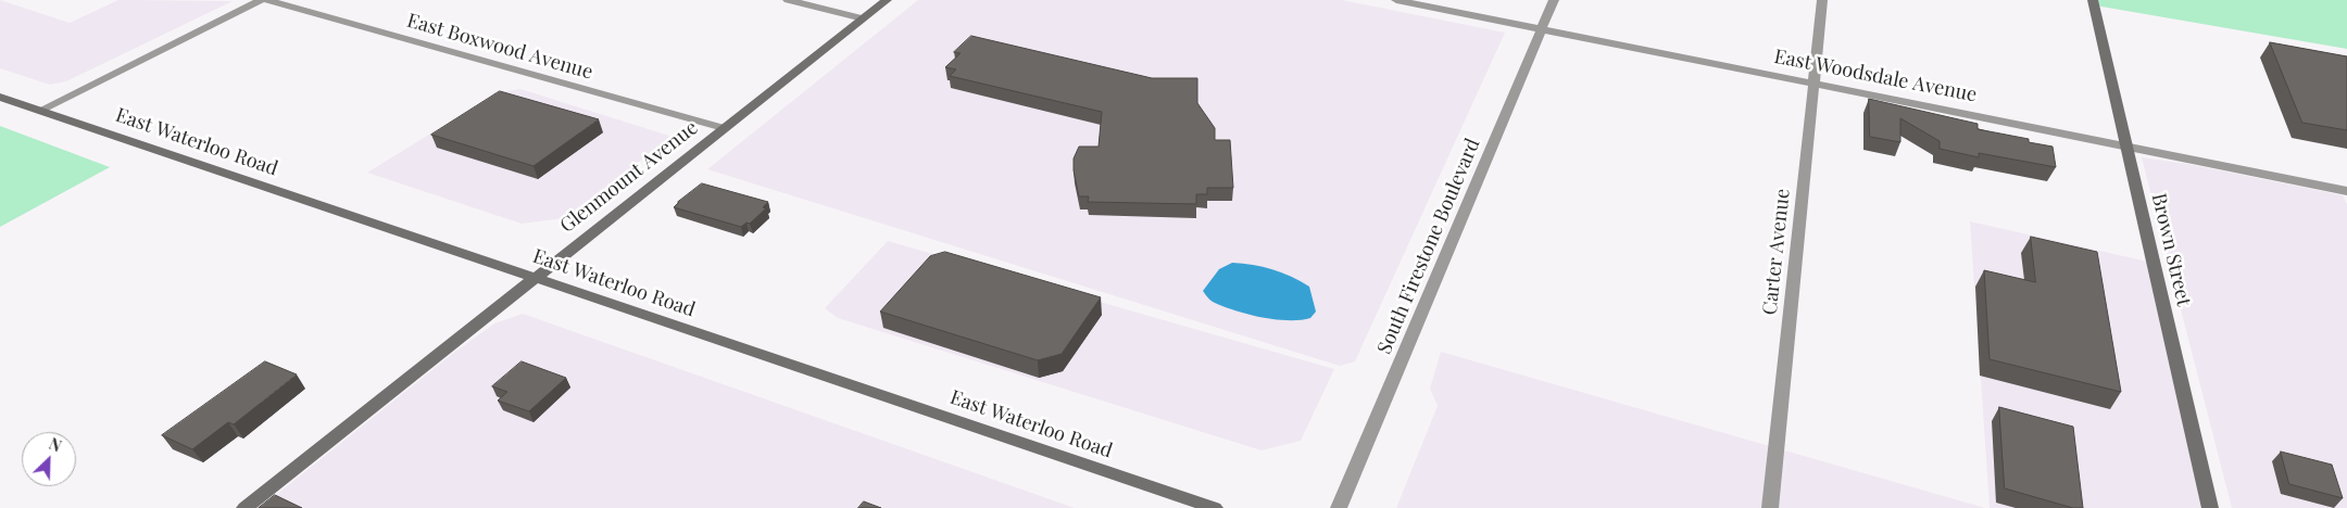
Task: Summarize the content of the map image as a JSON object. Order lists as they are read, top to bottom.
{
  "streets": {
    "main road": ["East Waterloo Road", "Glenmount Avenue", "Brown Street"],
    "street": [
      "East Boxwood Avenue",
      "East Woodsdale Avenue",
      "South Firestone Boulevard",
      "Carter Avenue"
    ]
  },
  "crossings": [
    ["East Boxwood Avenue", "Glenmount Avenue"],
    ["East Woodsdale Avenue", "South Firestone Boulevard"],
    ["East Woodsdale Avenue", "Brown Street"],
    ["East Woodsdale Avenue", "Carter Avenue"],
    ["East Waterloo Road", "Glenmount Avenue"]
  ],
  "north": "top right"
}
